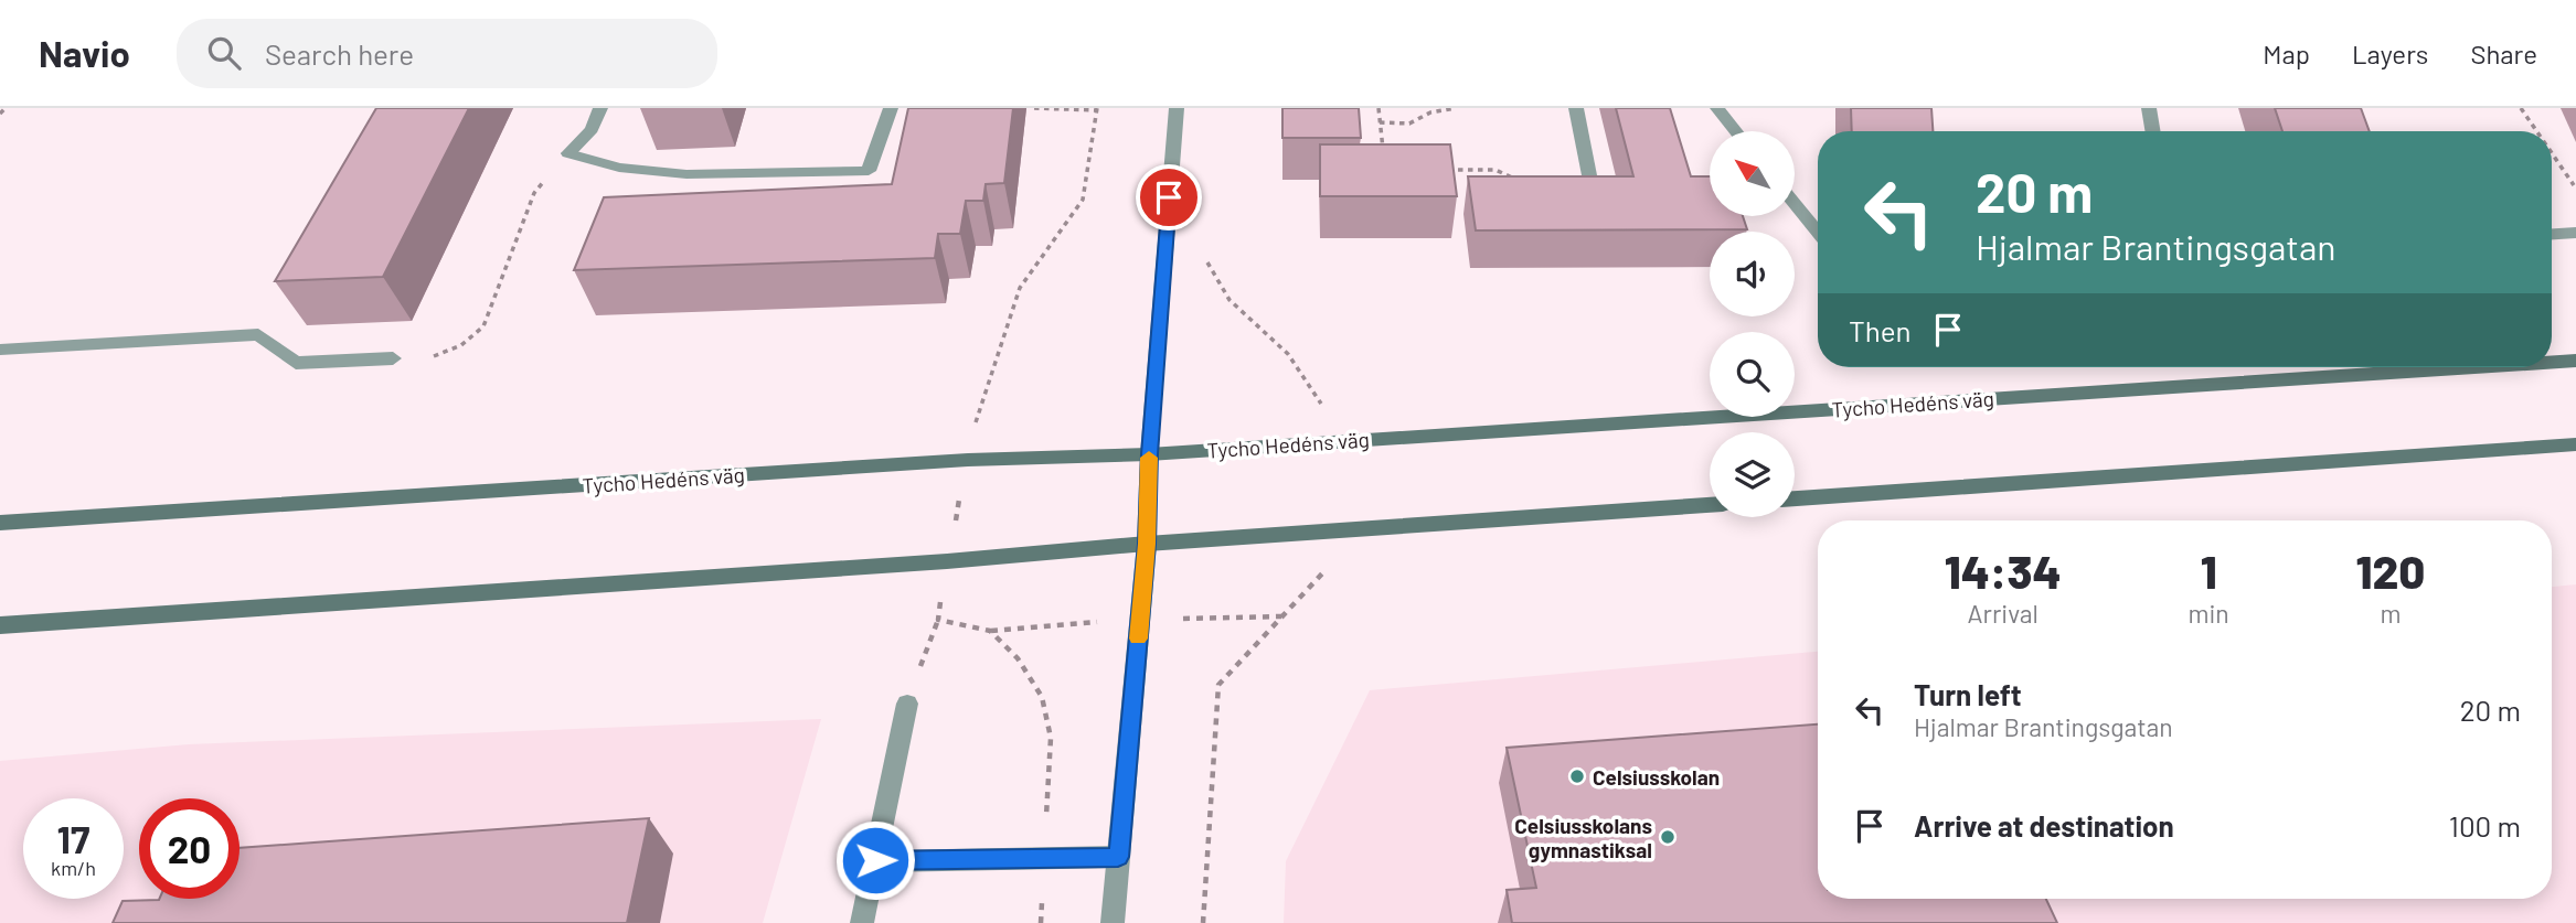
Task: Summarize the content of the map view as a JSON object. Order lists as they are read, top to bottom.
{
  "streets": {
    "main road": ["Tycho Hedéns väg"]
  },
  "places": ["Celsiusskolan", "Celsiusskolans gymnastiksal"],
  "north": "top left",
  "page": {
    "header": "Navio",
    "search": "Search here",
    "nav": ["Map", "Layers", "Share"],
    "turn": ["20 m", "Hjalmar Brantingsgatan"],
    "then": "Then",
    "eta": [
      "14:34",
      "Arrival",
      "1",
      "min",
      "120",
      "m"
    ],
    "list": [
      {
        "name": "Turn left",
        "note": "Hjalmar Brantingsgatan",
        "value": "20 m"
      },
      {
        "name": "Arrive at destination",
        "value": "100 m"
      }
    ],
    "speed": "17 km/h",
    "limit": "20"
  }
}
